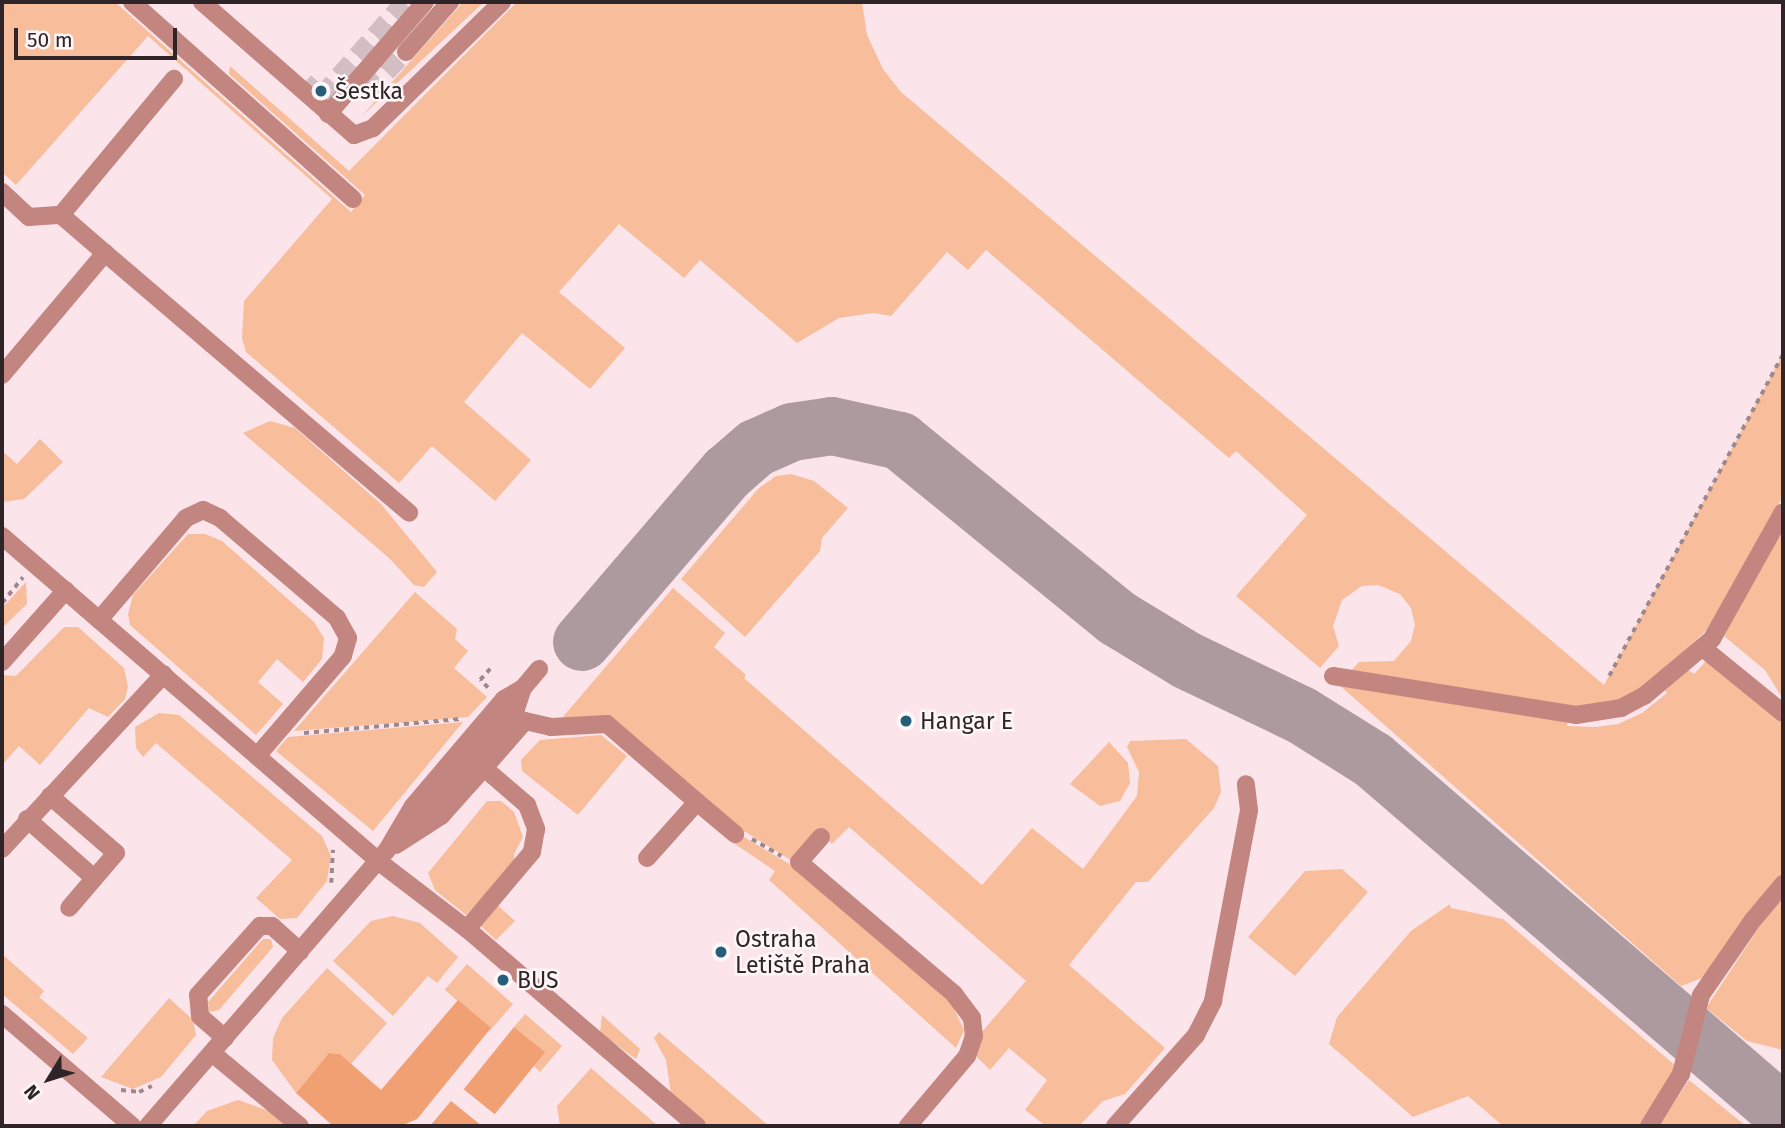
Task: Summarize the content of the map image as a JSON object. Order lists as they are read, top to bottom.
{
  "places": [
    "Šestka",
    "Hangar E",
    "Ostraha Letiště Praha",
    "BUS"
  ],
  "scale_bar": "50 m",
  "north": "bottom left"
}
